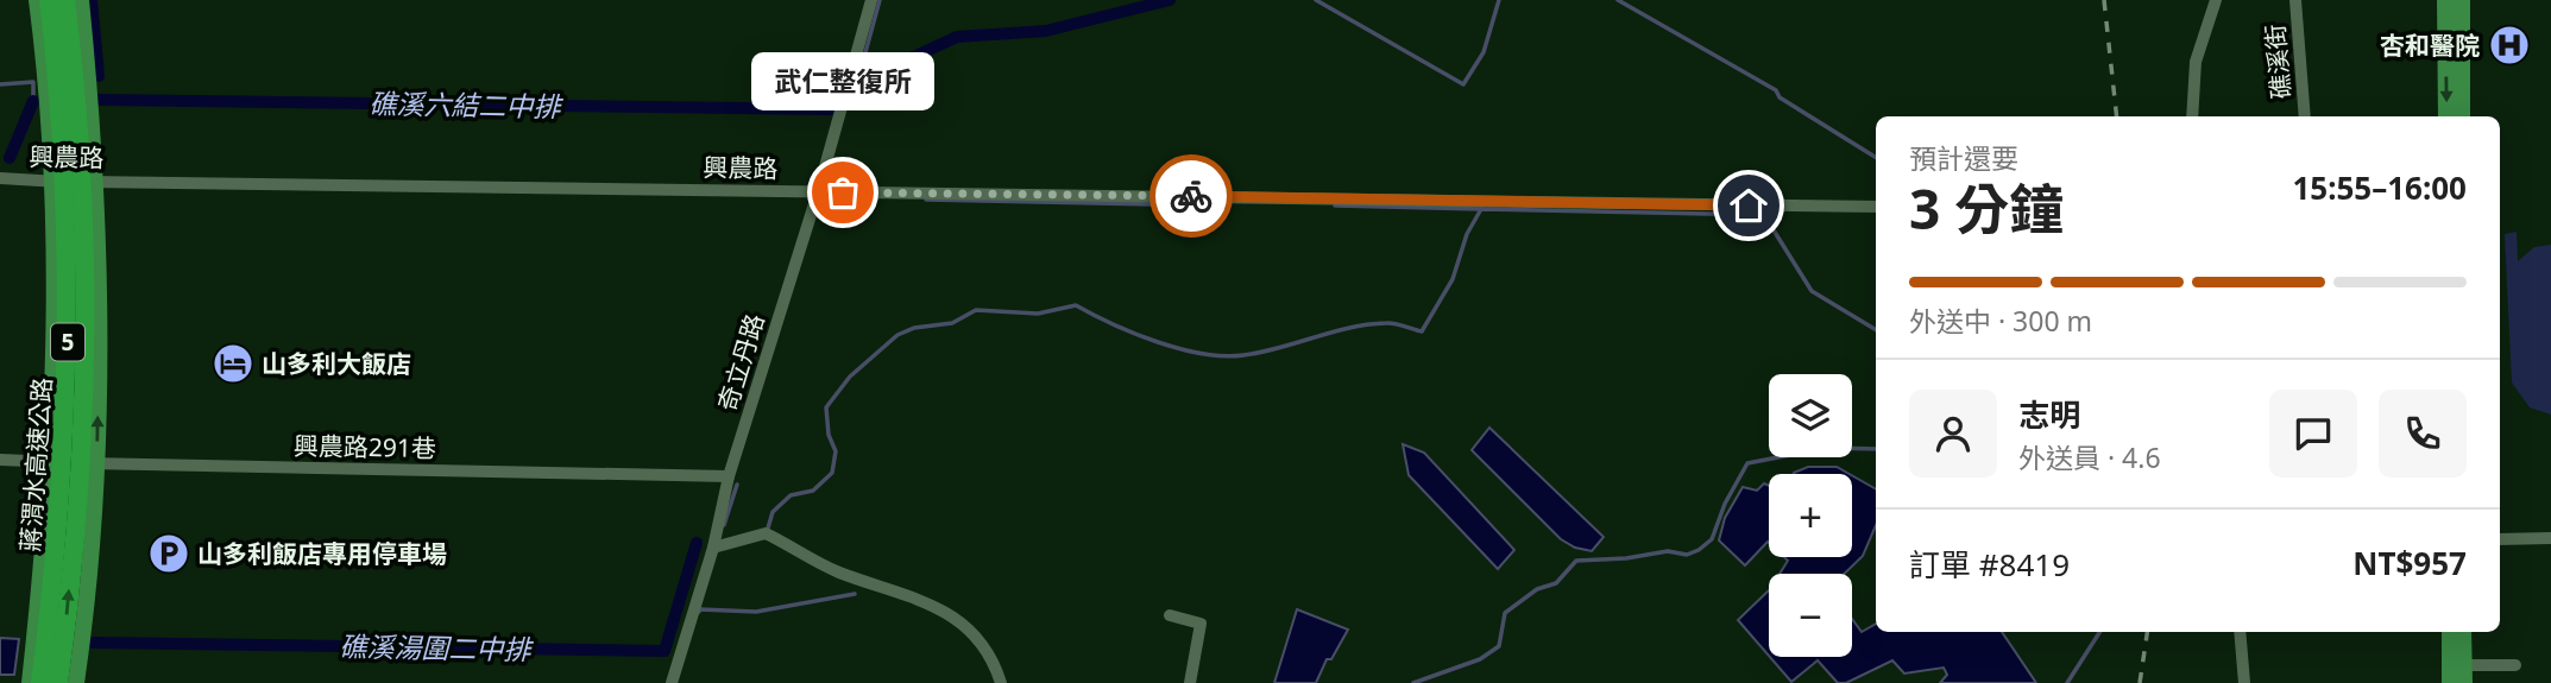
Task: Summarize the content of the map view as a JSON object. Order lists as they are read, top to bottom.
{
  "streets": {
    "highway": ["5", "蔣渭水高速公路"],
    "street": [
      "礁溪街",
      "興農路",
      "奇立丹路",
      "興農路291巷"
    ]
  },
  "crossings": [
    ["興農路", "奇立丹路"],
    ["奇立丹路", "興農路291巷"]
  ],
  "water": ["礁溪六結二中排", "礁溪湯圍二中排"],
  "places": {
    "hospital": ["杏和醫院"],
    "other": ["武仁整復所"],
    "hotel": ["山多利大飯店"],
    "parking": ["山多利飯店專用停車場"]
  },
  "page": {
    "bubble": "武仁整復所",
    "heading": ["3 分鐘", "預計還要", "15:55–16:00"],
    "panel": [
      "志明",
      "外送員 · 4.6",
      "訂單 #8419",
      "NT$957"
    ],
    "bar": "外送中 · 300 m",
    "map_buttons": ["+", "−"]
  }
}
